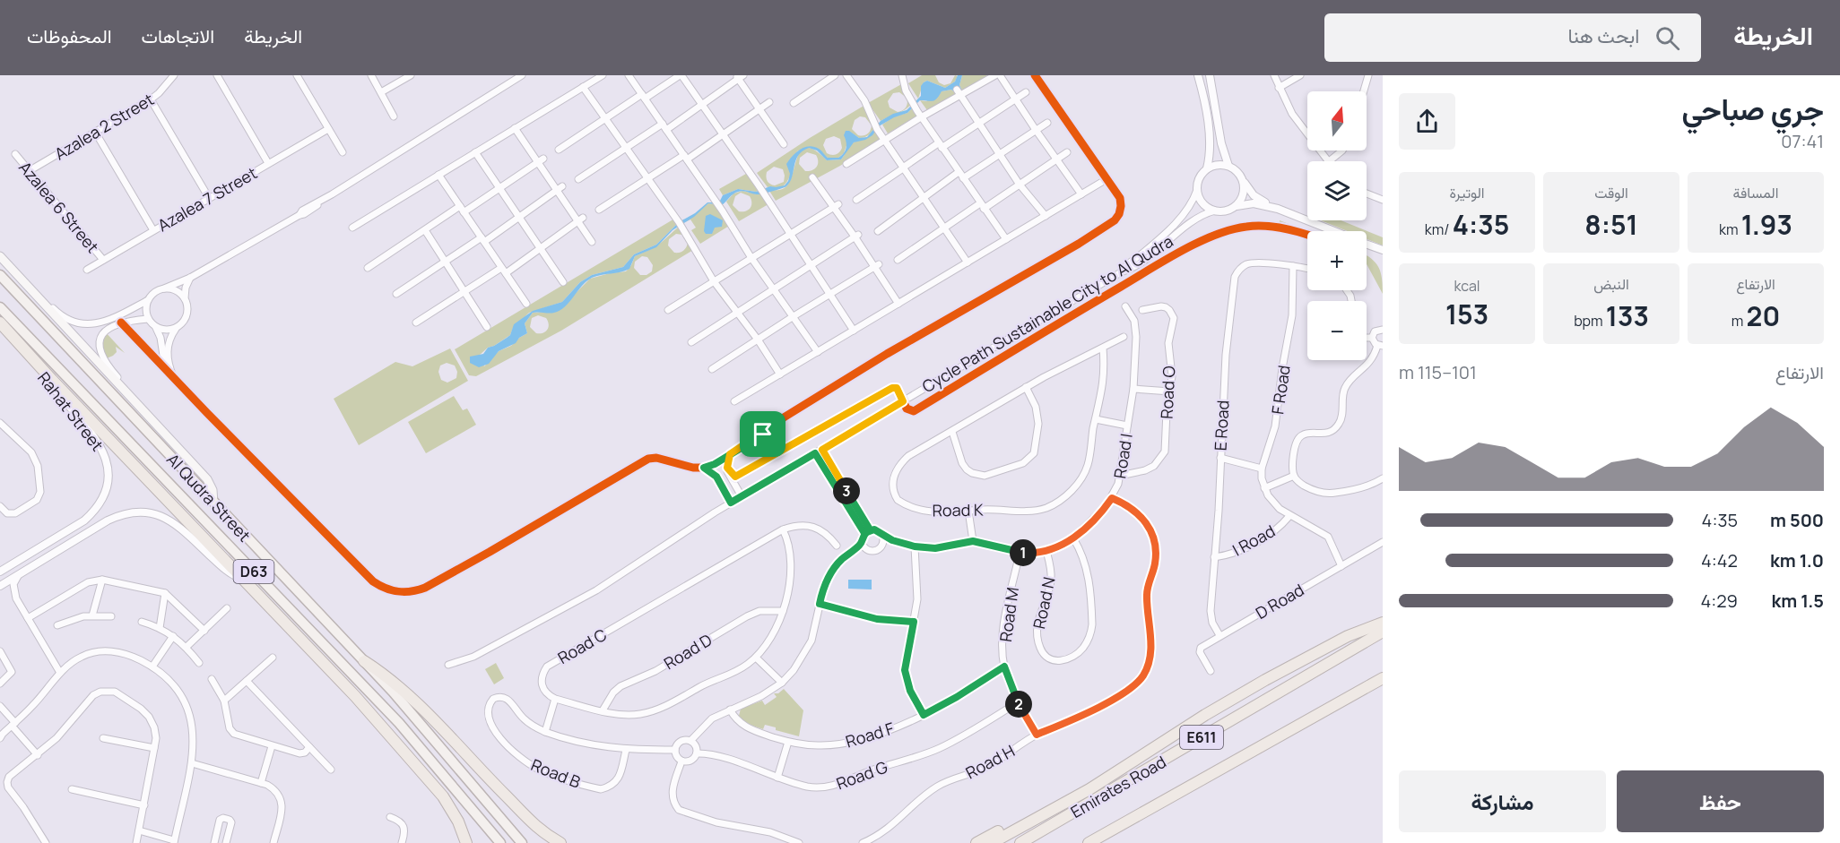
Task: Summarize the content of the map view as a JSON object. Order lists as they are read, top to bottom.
{
  "streets": {
    "highway": ["E611", "Emirates Road"],
    "main road": ["Al Qudra Street", "D63"],
    "street": [
      "Azalea 2 Street",
      "Azalea 7 Street",
      "Azalea 6 Street",
      "F Road",
      "Road O",
      "Rahat Street",
      "E Road",
      "Road I",
      "Road K",
      "I Road",
      "D Road",
      "Road N",
      "Road M",
      "Road C",
      "Road D",
      "Road F",
      "Road H",
      "Road B",
      "Road G"
    ],
    "cycle path": ["Cycle Path Sustainable City to Al Qudra"]
  },
  "crossings": [
    ["Azalea 2 Street", "Azalea 6 Street"],
    ["Azalea 7 Street", "Azalea 6 Street"],
    ["F Road", "E Road"],
    ["Road O", "Road I"],
    ["E Road", "I Road"],
    ["E Road", "D Road"],
    ["Road I", "Road N"],
    ["Road I", "Road M"],
    ["Road I", "Road H"],
    ["Road M", "Road F"],
    ["Road M", "Road H"],
    ["Road M", "Road G"],
    ["Road B", "Road G"]
  ],
  "north": "top",
  "page": {
    "header": "الخريطة",
    "search": "ابحث هنا",
    "nav": ["الخريطة", "الاتجاهات", "المحفوظات"],
    "heading": ["جري صباحي", "07:41"],
    "map_buttons": ["+", "−"],
    "stats": [
      ["المسافة", "1.93 km"],
      ["الوقت", "8:51"],
      ["الوتيرة", "4:35 /km"],
      ["الارتفاع", "20 m"],
      ["النبض", "133 bpm"],
      ["kcal", "153"]
    ],
    "chart": ["الارتفاع", "101–115 m"],
    "pins": ["3", "1", "2"],
    "list": [
      {
        "name": "500 m",
        "note": "4:35"
      },
      {
        "name": "1.0 km",
        "note": "4:42"
      },
      {
        "name": "1.5 km",
        "note": "4:29"
      }
    ],
    "buttons": ["حفظ", "مشاركة"]
  }
}
